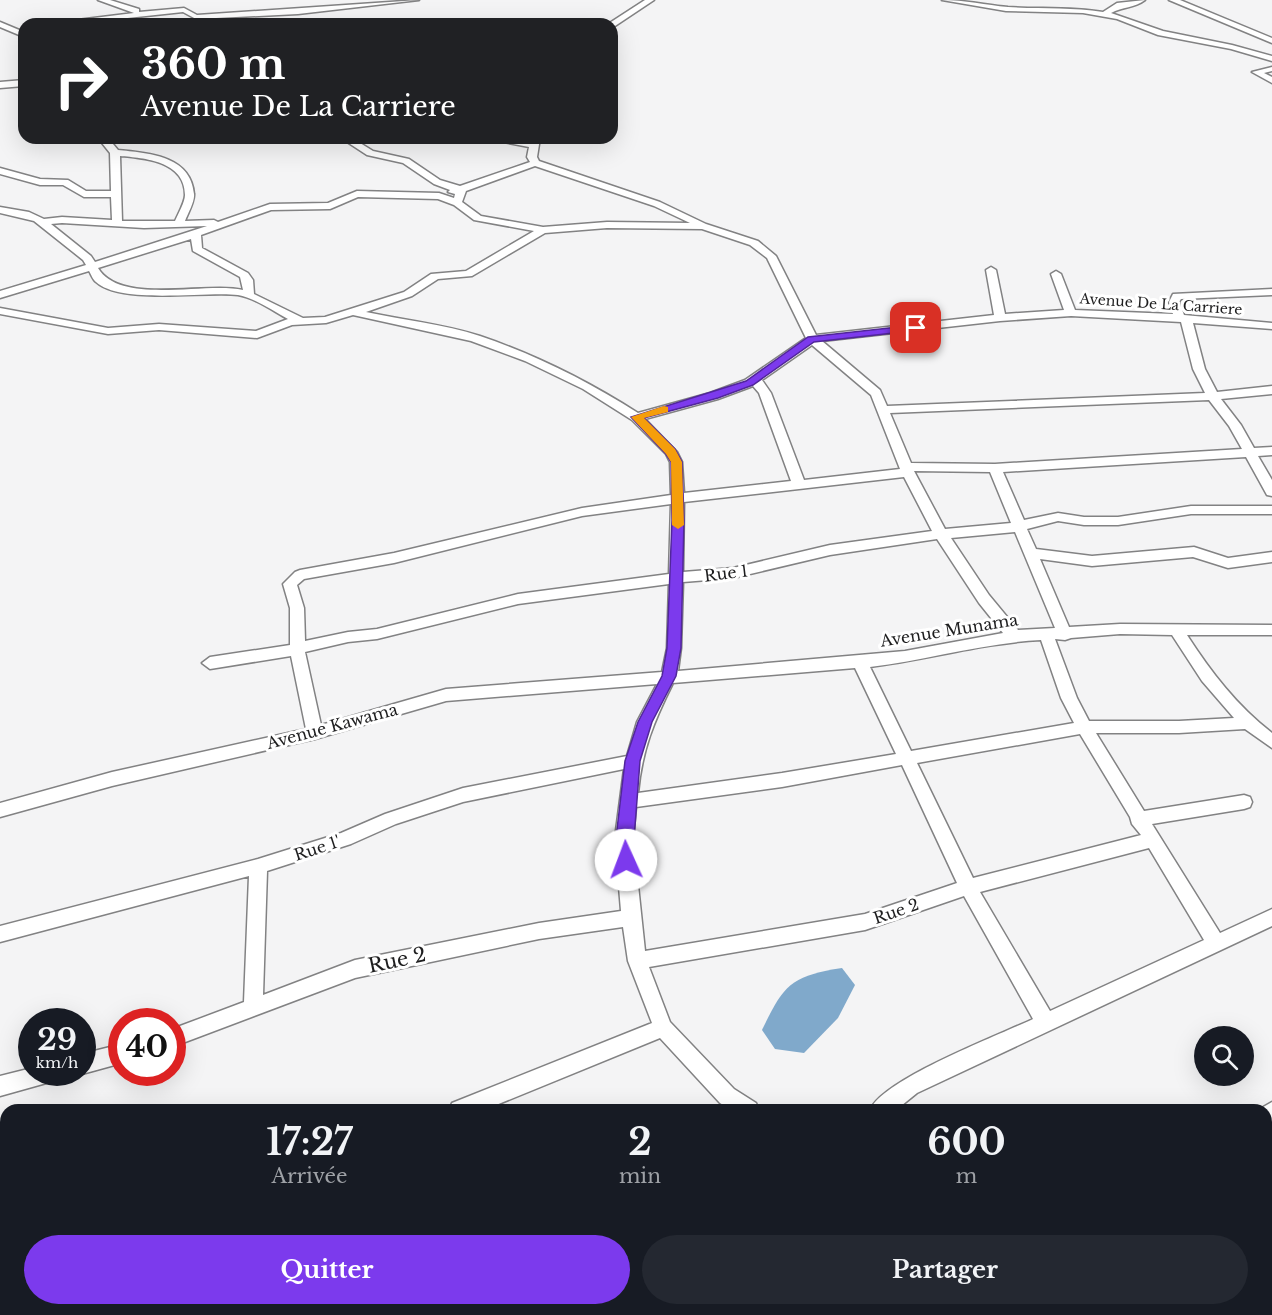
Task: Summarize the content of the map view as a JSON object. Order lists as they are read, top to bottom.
{
  "streets": {
    "street": [
      "Avenue De La Carriere",
      "Rue 1",
      "Avenue Munama",
      "Avenue Kawama",
      "Rue 1'",
      "Rue 2"
    ]
  },
  "crossings": [
    ["Avenue Munama", "Avenue Kawama"]
  ],
  "page": {
    "turn": ["360 m", "Avenue De La Carriere"],
    "speed": "29 km/h",
    "limit": "40",
    "eta": [
      "17:27",
      "Arrivée",
      "2",
      "min",
      "600",
      "m"
    ],
    "buttons": ["Quitter", "Partager"]
  }
}
